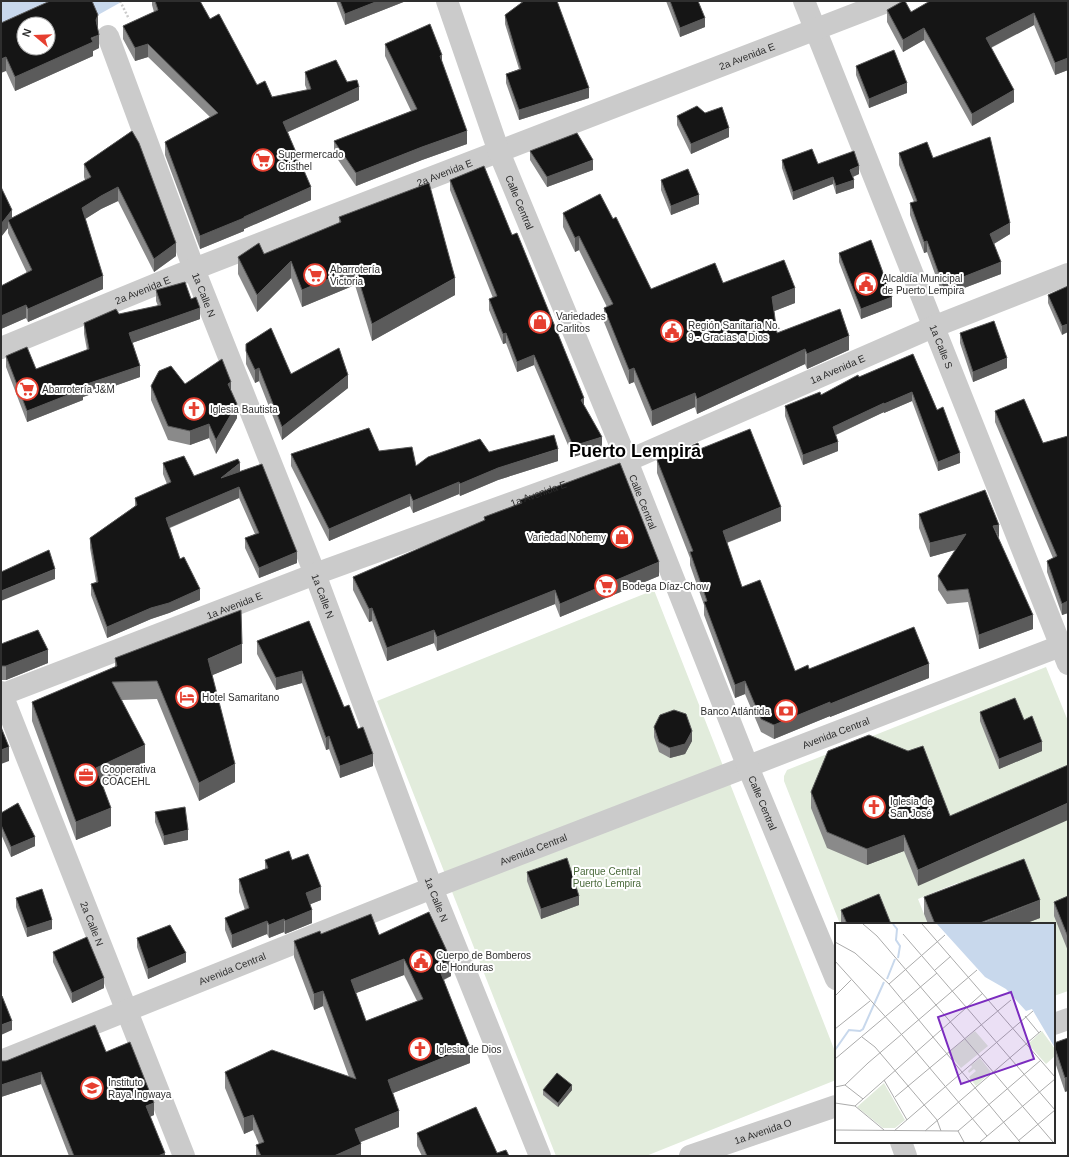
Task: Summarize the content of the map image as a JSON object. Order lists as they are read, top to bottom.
{
  "streets": {
    "street": [
      "2a Avenida E",
      "Calle Central",
      "1a Calle N",
      "1a Calle S",
      "1a Avenida E",
      "Avenida Central",
      "2a Calle N",
      "1a Avenida O"
    ]
  },
  "crossings": [
    ["2a Avenida E", "Calle Central"],
    ["2a Avenida E", "1a Calle N"],
    ["2a Avenida E", "1a Calle S"],
    ["Calle Central", "1a Avenida E"],
    ["Calle Central", "Avenida Central"],
    ["1a Calle N", "1a Avenida E"],
    ["1a Calle N", "Avenida Central"],
    ["1a Calle S", "1a Avenida E"],
    ["1a Calle S", "Avenida Central"],
    ["1a Avenida E", "2a Calle N"],
    ["Avenida Central", "2a Calle N"]
  ],
  "districts": ["Puerto Lempira"],
  "parks": ["Parque Central Puerto Lempira"],
  "places": {
    "supermarket": [
      "Supermercado Cristhel",
      "Abarrotería Victoria",
      "Abarrotería J&M",
      "Bodega Díaz-Chow"
    ],
    "public building": ["Alcaldía Municipal de Puerto Lempira", "Región Sanitaria No. 9 - Gracias a Dios", "Cuerpo de Bomberos de Honduras"],
    "shop": ["Variedades Carlitos", "Variedad Nohemy"],
    "church": ["Iglesia Bautista", "Iglesia de San José", "Iglesia de Dios"],
    "hotel": ["Hotel Samaritano"],
    "bank": ["Banco Atlántida"],
    "office": ["Cooperativa COACEHL"],
    "school or university": ["Instituto Raya Ingwaya"]
  },
  "north": "left"
}
